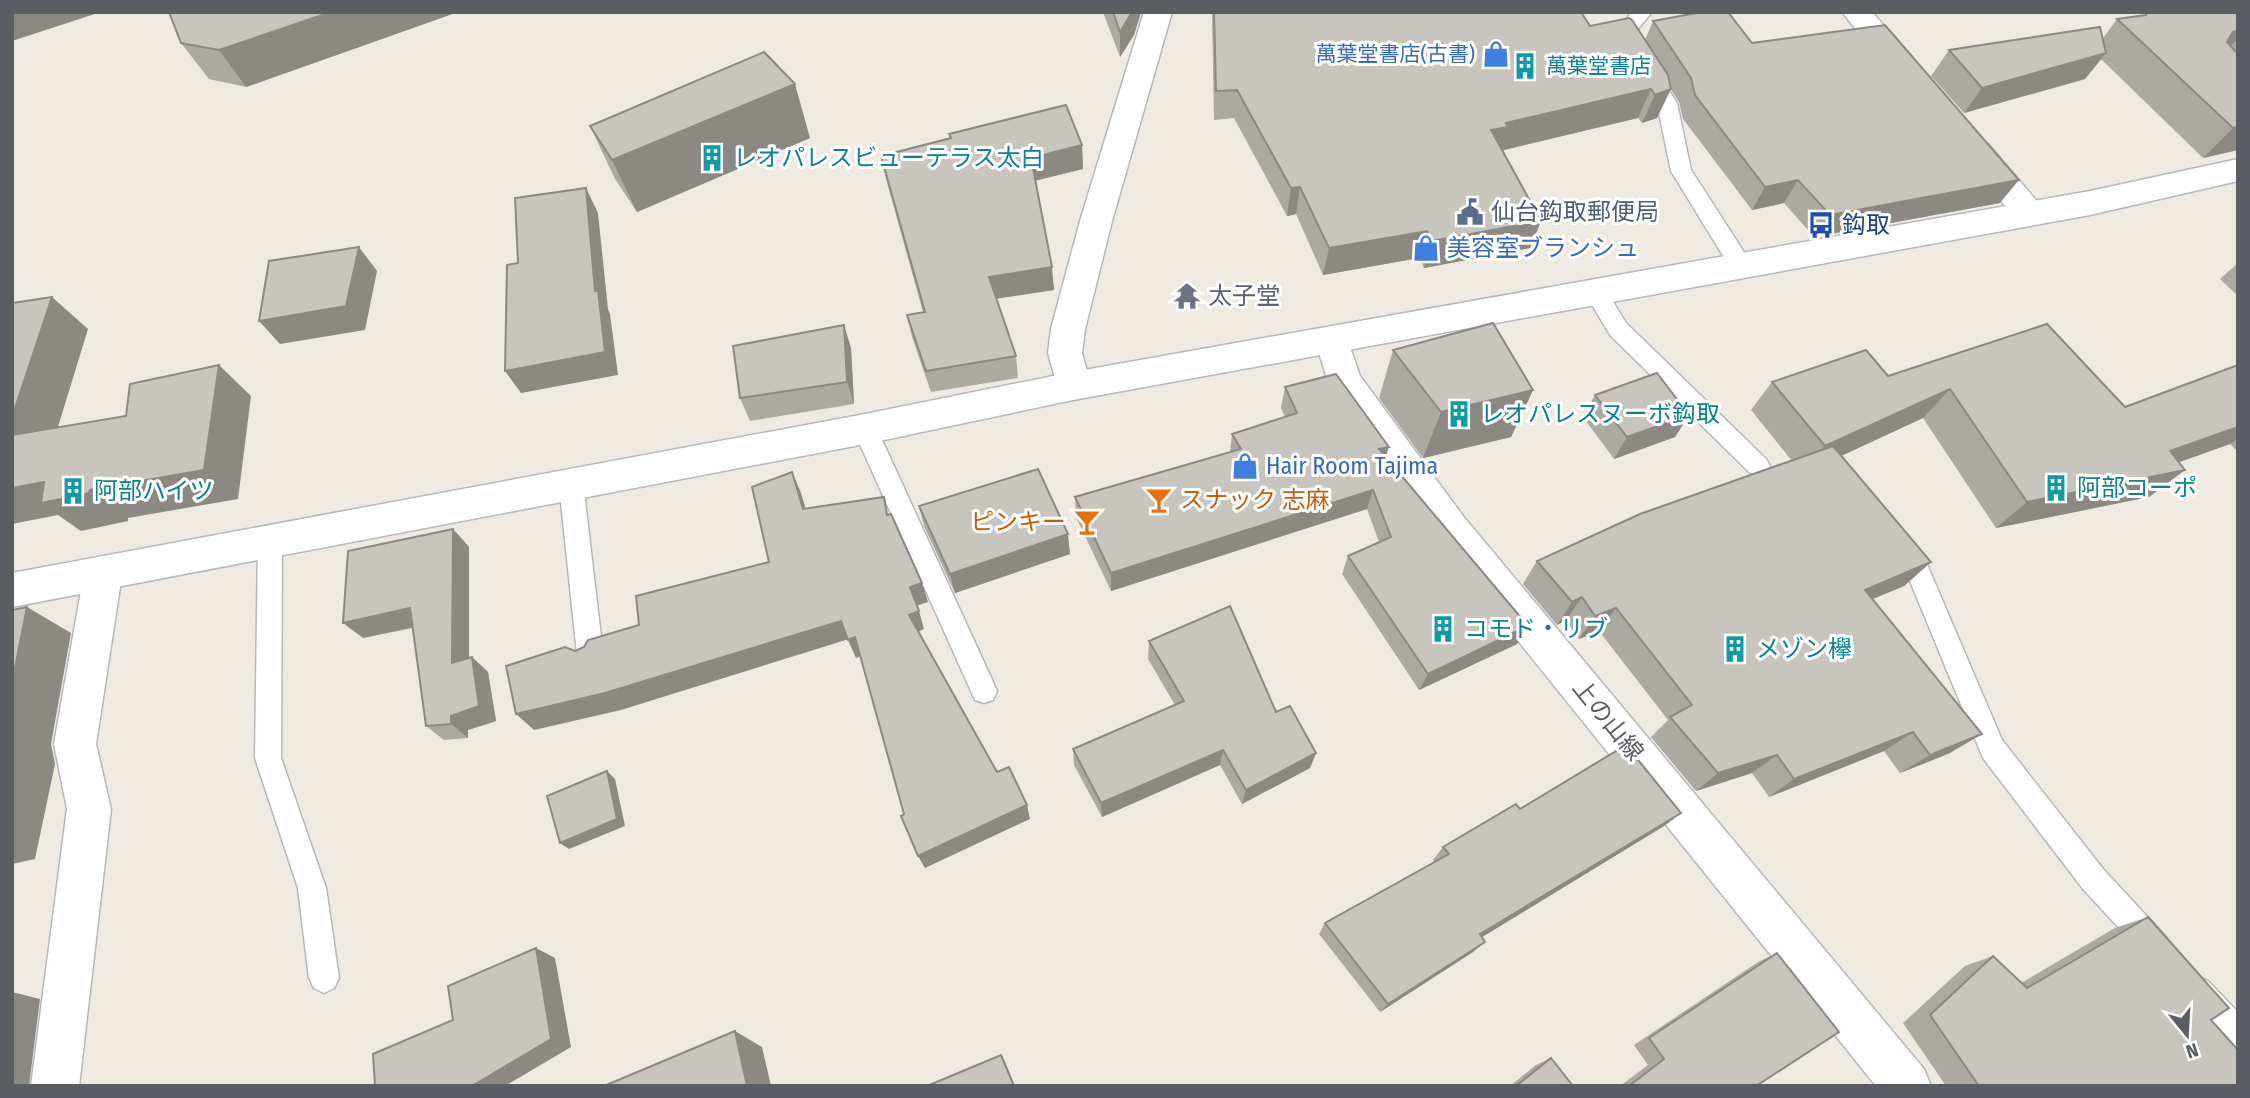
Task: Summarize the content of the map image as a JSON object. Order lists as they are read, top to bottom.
{
  "streets": {
    "street": ["上の山線"]
  },
  "places": {
    "shop": ["萬葉堂書店(古書)", "美容室ブランシュ", "Hair Room Tajima"],
    "building": [
      "萬葉堂書店",
      "レオパレスビューテラス太白",
      "レオパレスヌーボ鈎取",
      "阿部コーポ",
      "阿部ハイツ",
      "コモド・リブ",
      "メゾン欅"
    ],
    "public building": ["仙台鈎取郵便局"],
    "bus stop": ["鈎取"],
    "temple": ["太子堂"],
    "bar": ["スナック 志麻", "ピンキー"]
  },
  "north": "bottom"
}
